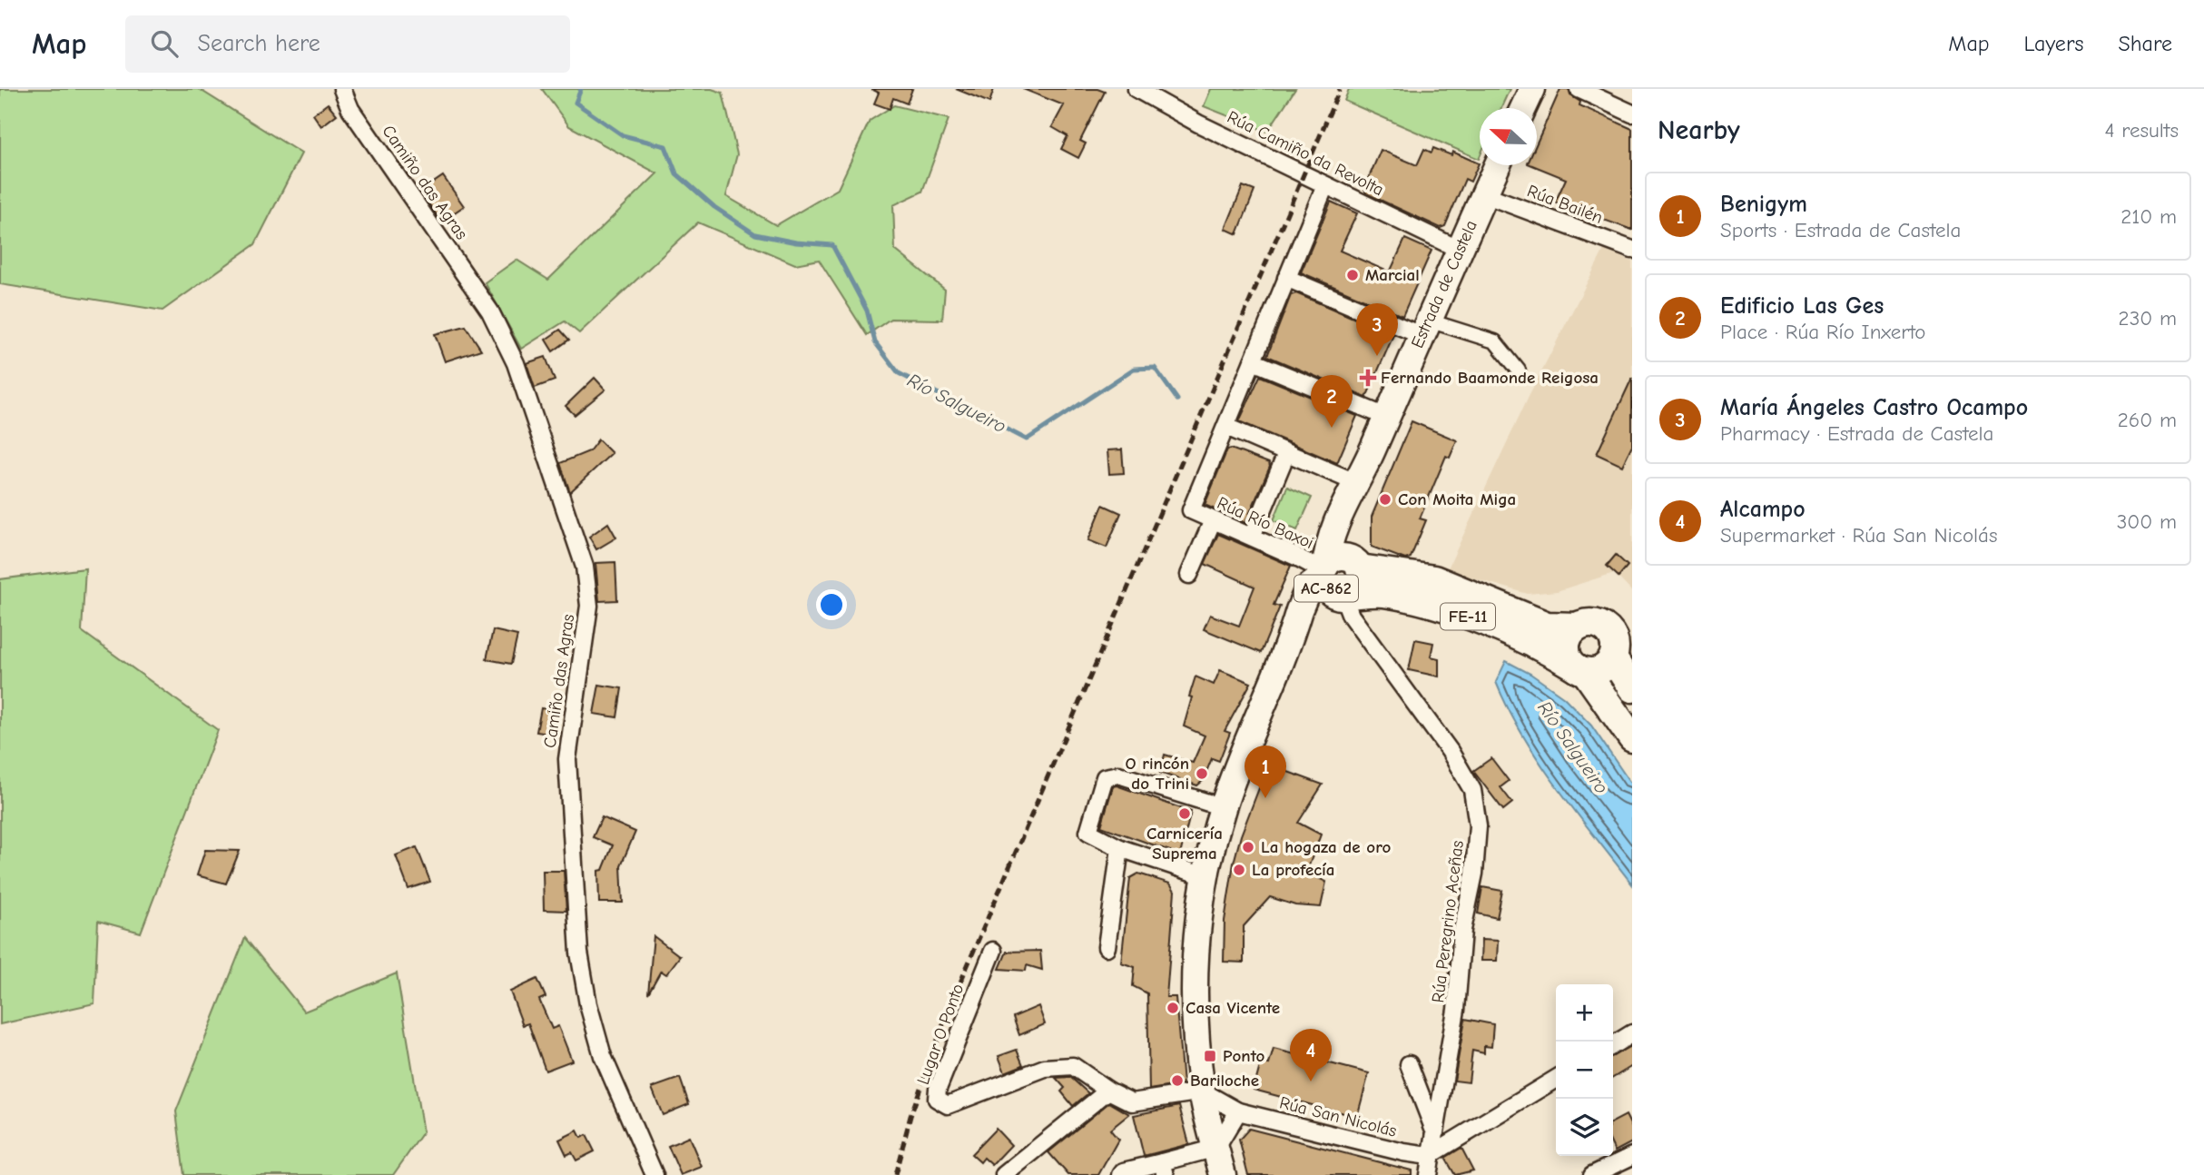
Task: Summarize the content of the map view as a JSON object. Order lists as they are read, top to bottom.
{
  "streets": {
    "highway": ["FE-11"],
    "main road": ["Estrada de Castela", "AC-862"],
    "street": [
      "Rúa Camiño da Revolta",
      "Camiño das Agras",
      "Rúa Bailén",
      "Rúa Río Baxoi",
      "Rúa Peregrino Aceñas",
      "Lugar O Ponto",
      "Rúa San Nicolás"
    ]
  },
  "crossings": [
    ["Rúa Camiño da Revolta", "Estrada de Castela"],
    ["Rúa Bailén", "Estrada de Castela"],
    ["Estrada de Castela", "AC-862"],
    ["Rúa Río Baxoi", "AC-862"],
    ["Rúa Río Baxoi", "FE-11"],
    ["Rúa Río Baxoi", "Rúa Peregrino Aceñas"],
    ["AC-862", "FE-11"],
    ["AC-862", "Rúa Peregrino Aceñas"],
    ["AC-862", "Lugar O Ponto"],
    ["AC-862", "Rúa San Nicolás"],
    ["FE-11", "Rúa Peregrino Aceñas"],
    ["Rúa Peregrino Aceñas", "Rúa San Nicolás"],
    ["Lugar O Ponto", "Rúa San Nicolás"]
  ],
  "water": ["Río Salgueiro"],
  "places": {
    "other": [
      "Marcial",
      "Con Moita Miga",
      "O rincón do Trini",
      "Carnicería Suprema",
      "La hogaza de oro",
      "La profecía",
      "Casa Vicente",
      "Bariloche"
    ],
    "health": ["Fernando Baamonde Reigosa"],
    "transit": ["Ponto"]
  },
  "north": "left",
  "page": {
    "header": "Map",
    "search": "Search here",
    "nav": ["Map", "Layers", "Share"],
    "heading": ["Nearby", "4 results"],
    "list": [
      {
        "mark": "1",
        "name": "Benigym",
        "note": "Sports · Estrada de Castela",
        "value": "210 m"
      },
      {
        "mark": "2",
        "name": "Edificio Las Ges",
        "note": "Place · Rúa Río Inxerto",
        "value": "230 m"
      },
      {
        "mark": "3",
        "name": "María Ángeles Castro Ocampo",
        "note": "Pharmacy · Estrada de Castela",
        "value": "260 m"
      },
      {
        "mark": "4",
        "name": "Alcampo",
        "note": "Supermarket · Rúa San Nicolás",
        "value": "300 m"
      }
    ],
    "pins": [
      "3",
      "2",
      "1",
      "4"
    ],
    "map_buttons": ["+", "−"]
  }
}
